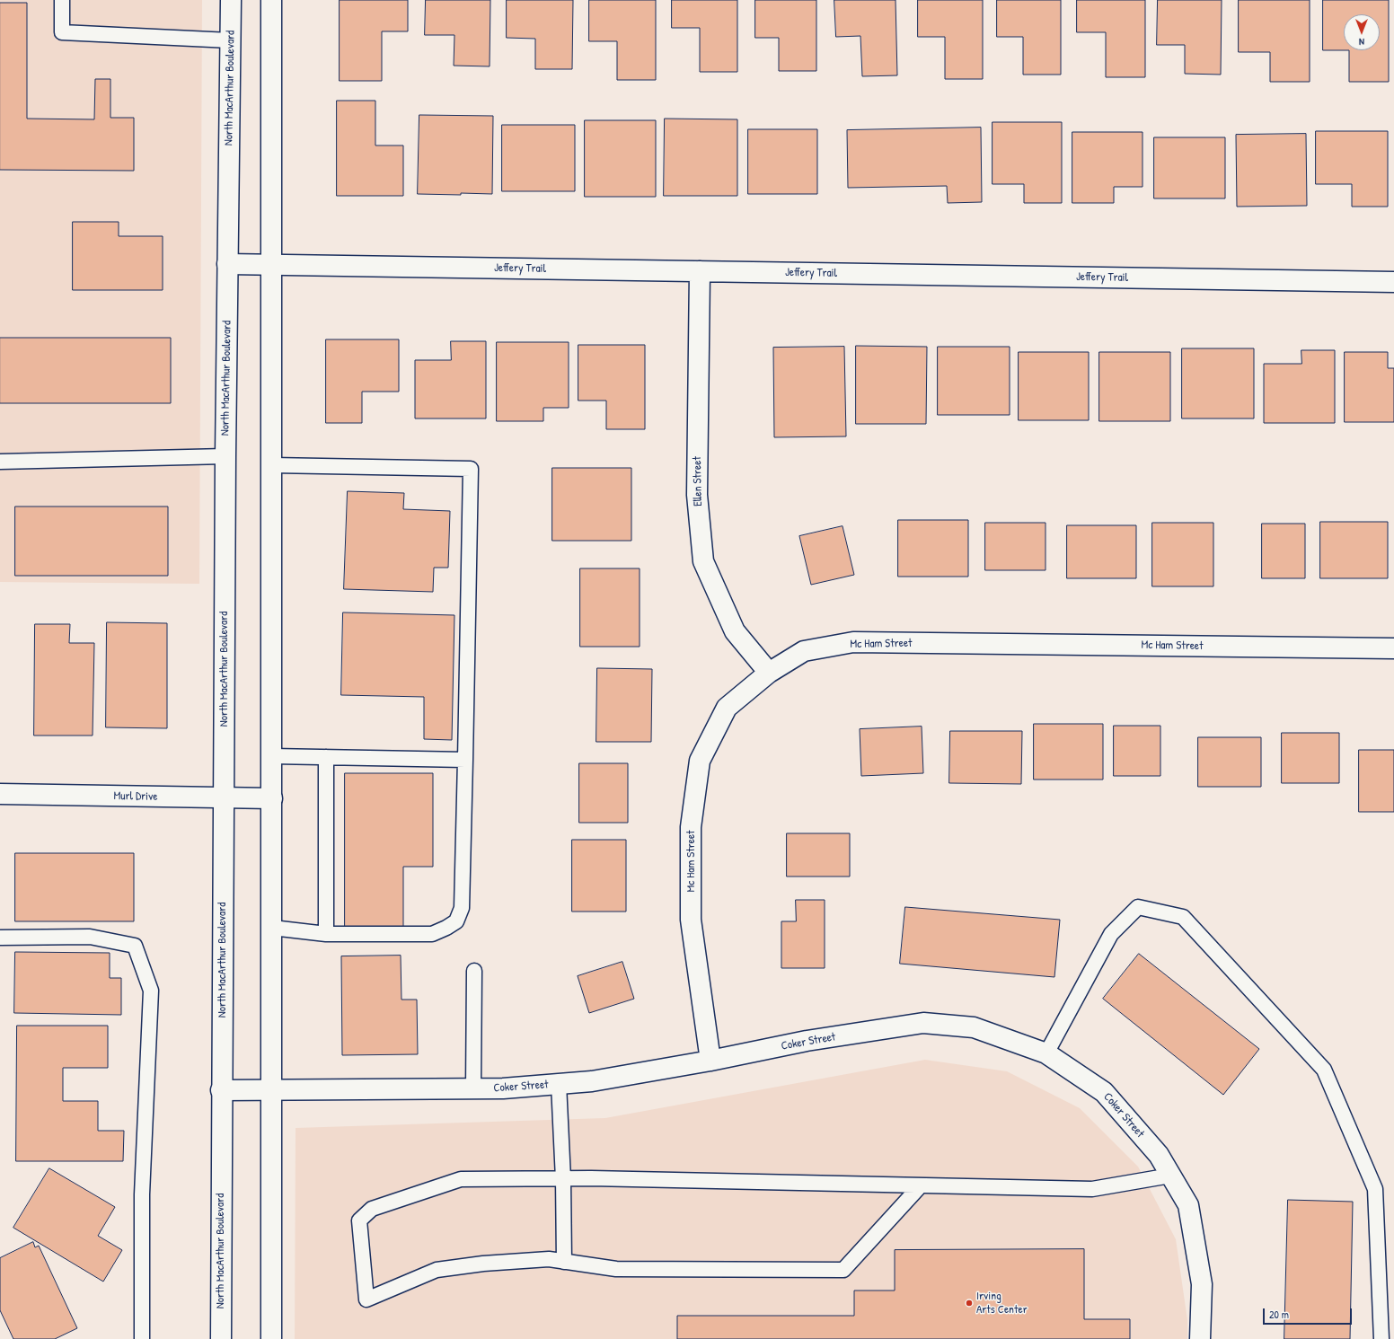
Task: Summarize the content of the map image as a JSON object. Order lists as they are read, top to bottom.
{
  "streets": {
    "street": [
      "North MacArthur Boulevard",
      "Jeffery Trail",
      "Ellen Street",
      "Mc Ham Street",
      "Murl Drive",
      "Coker Street"
    ]
  },
  "crossings": [
    ["North MacArthur Boulevard", "Jeffery Trail"],
    ["North MacArthur Boulevard", "Murl Drive"],
    ["North MacArthur Boulevard", "Coker Street"],
    ["Jeffery Trail", "Ellen Street"],
    ["Ellen Street", "Mc Ham Street"],
    ["Mc Ham Street", "Coker Street"]
  ],
  "places": ["Irving Arts Center"],
  "scale_bar": "20 m",
  "north": "bottom"
}
